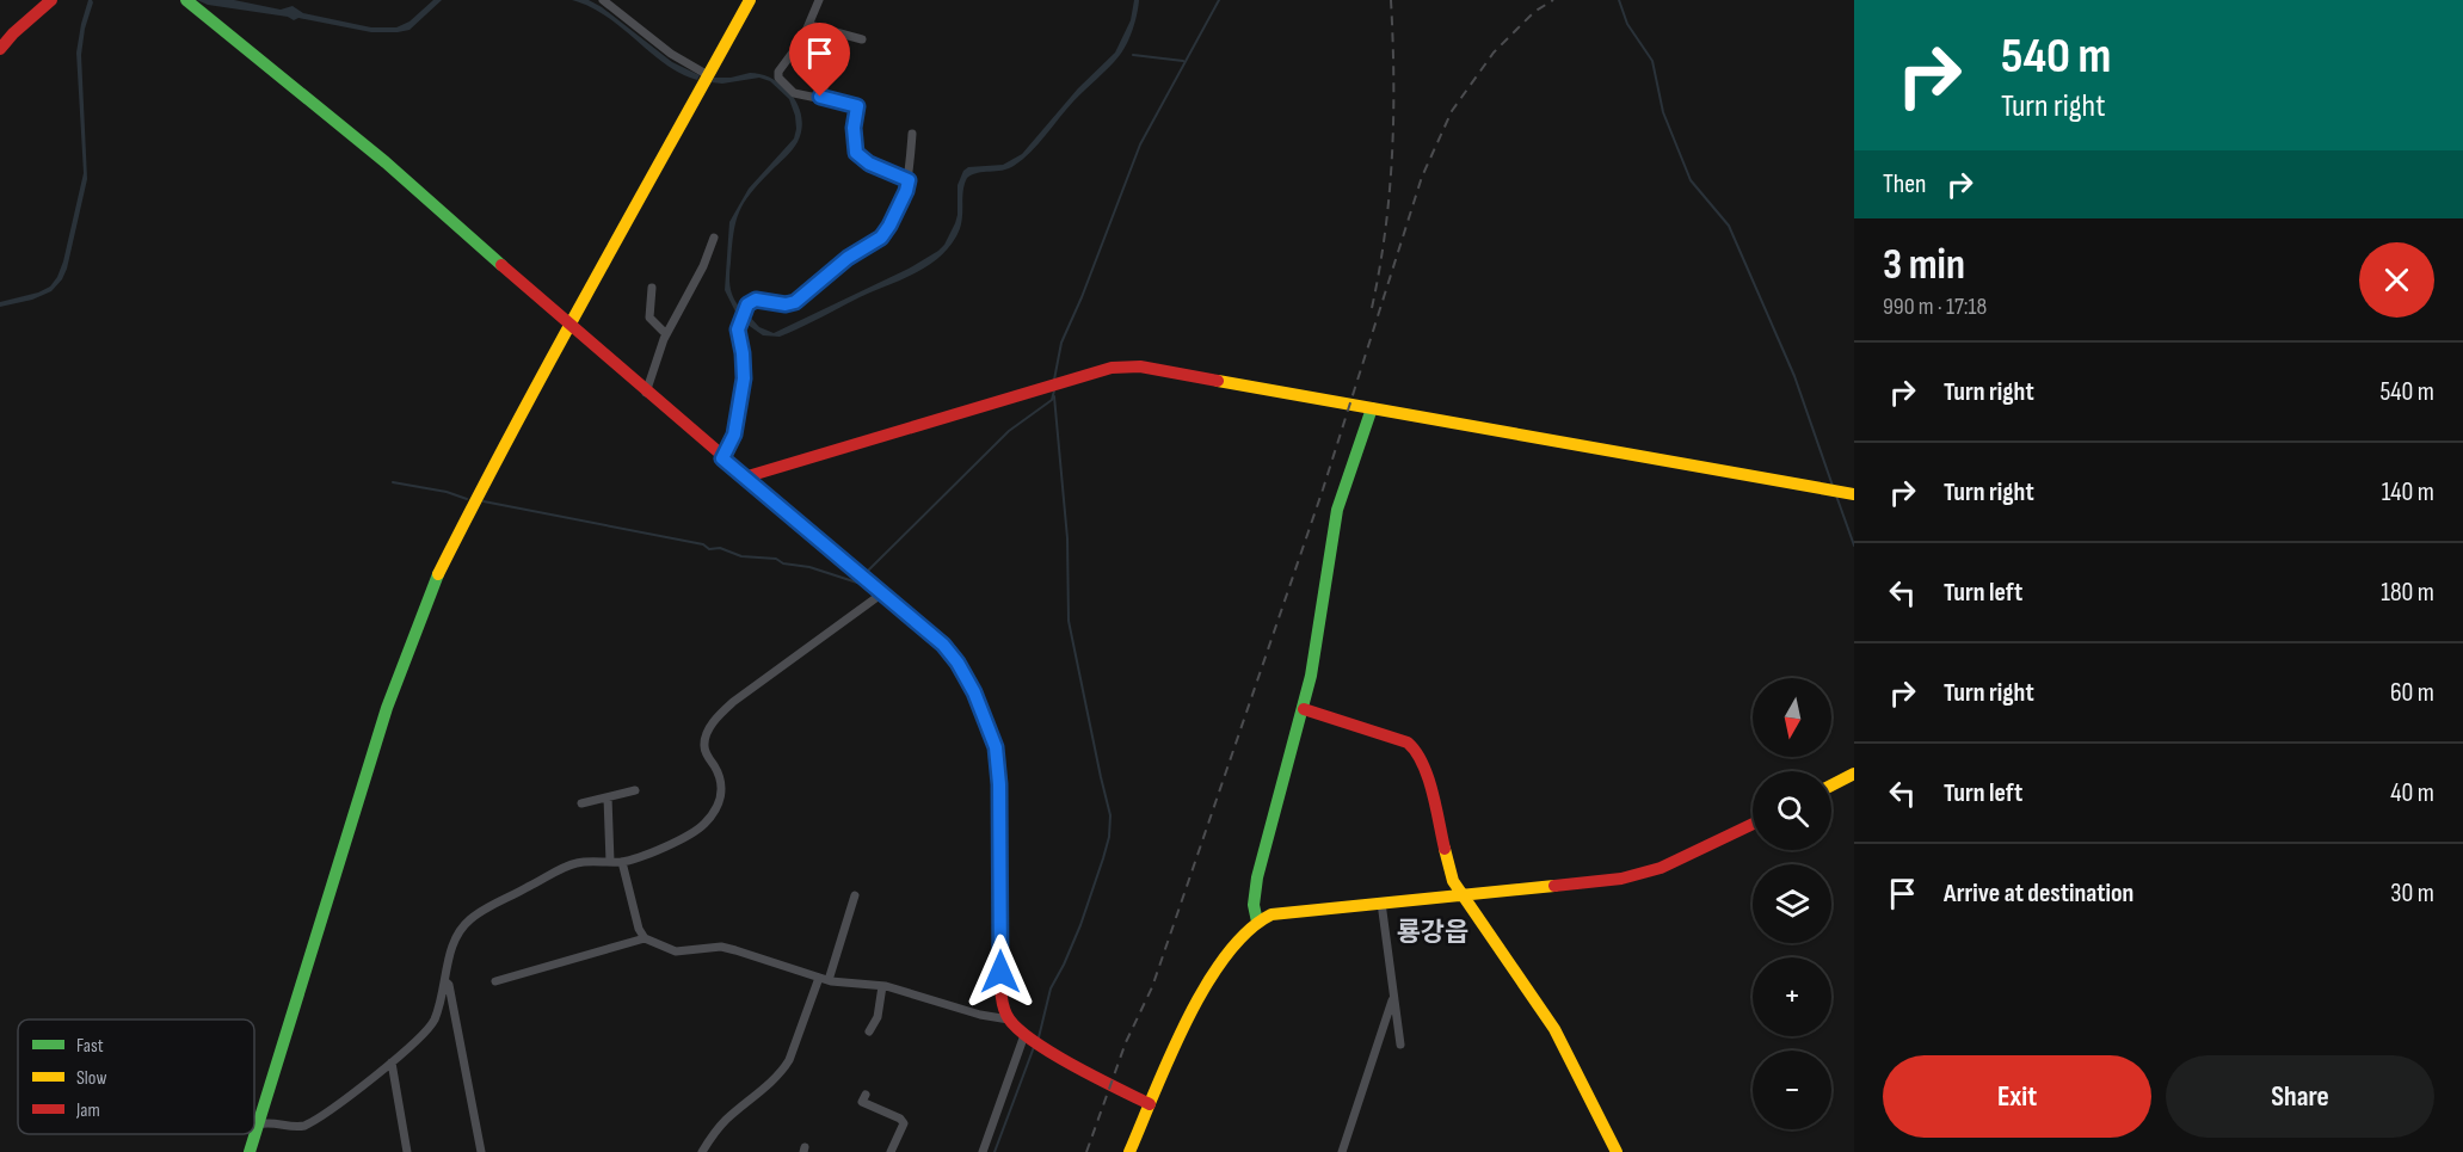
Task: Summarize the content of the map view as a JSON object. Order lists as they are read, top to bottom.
{
  "districts": ["룡강읍"],
  "legend": ["Fast", "Slow", "Jam"],
  "north": "bottom",
  "page": {
    "turn": ["540 m", "Turn right"],
    "then": "Then",
    "heading": ["3 min", "990 m · 17:18"],
    "list": [
      {
        "name": "Turn right",
        "value": "540 m"
      },
      {
        "name": "Turn right",
        "value": "140 m"
      },
      {
        "name": "Turn left",
        "value": "180 m"
      },
      {
        "name": "Turn right",
        "value": "60 m"
      },
      {
        "name": "Turn left",
        "value": "40 m"
      },
      {
        "name": "Arrive at destination",
        "value": "30 m"
      }
    ],
    "map_buttons": ["+", "−"],
    "buttons": ["Exit", "Share"]
  }
}
